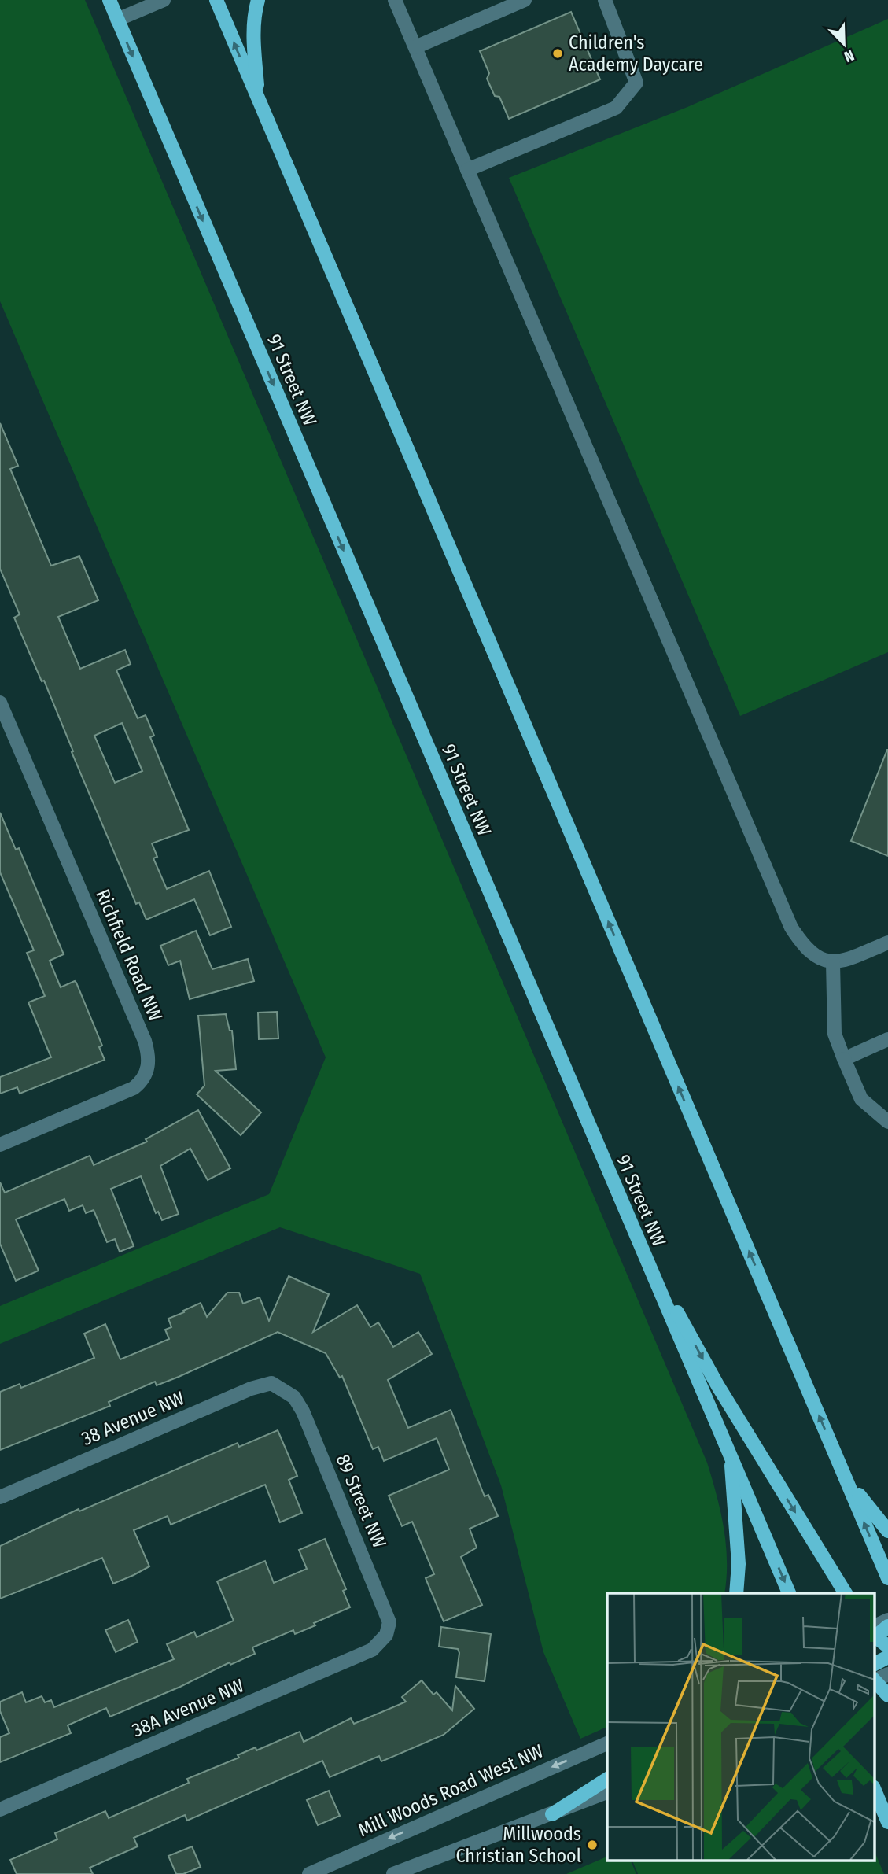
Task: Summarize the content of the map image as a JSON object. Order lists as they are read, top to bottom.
{
  "streets": {
    "main road": ["91 Street NW"],
    "street": [
      "Richfield Road NW",
      "38 Avenue NW",
      "89 Street NW",
      "38A Avenue NW",
      "Mill Woods Road West NW"
    ]
  },
  "crossings": [
    ["38 Avenue NW", "89 Street NW"],
    ["89 Street NW", "38A Avenue NW"]
  ],
  "places": ["Children's Academy Daycare", "Millwoods Christian School"],
  "north": "bottom right"
}
